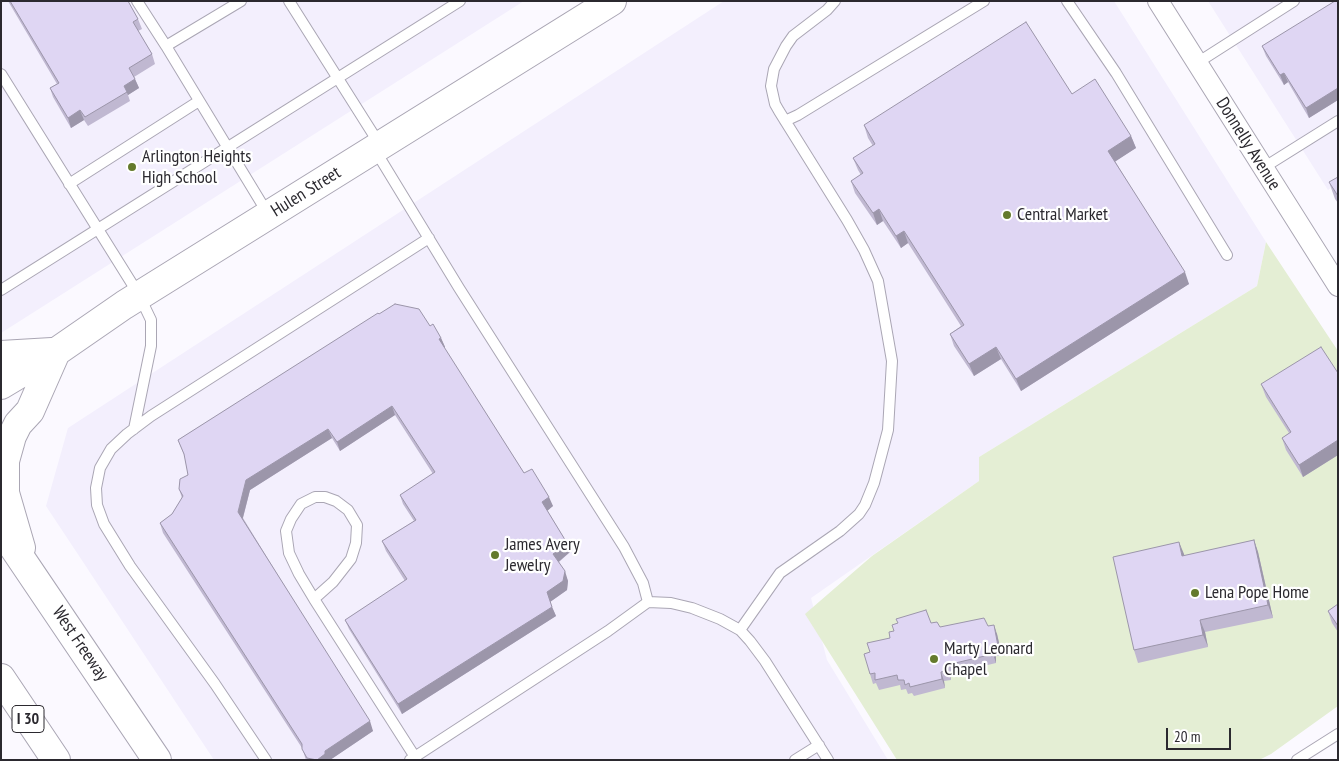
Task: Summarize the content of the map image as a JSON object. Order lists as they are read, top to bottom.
{
  "streets": {
    "main road": ["Hulen Street", "West Freeway", "I 30"],
    "street": ["Donnelly Avenue"]
  },
  "places": [
    "Arlington Heights High School",
    "Central Market",
    "James Avery Jewelry",
    "Lena Pope Home",
    "Marty Leonard Chapel"
  ],
  "scale_bar": "20 m"
}
